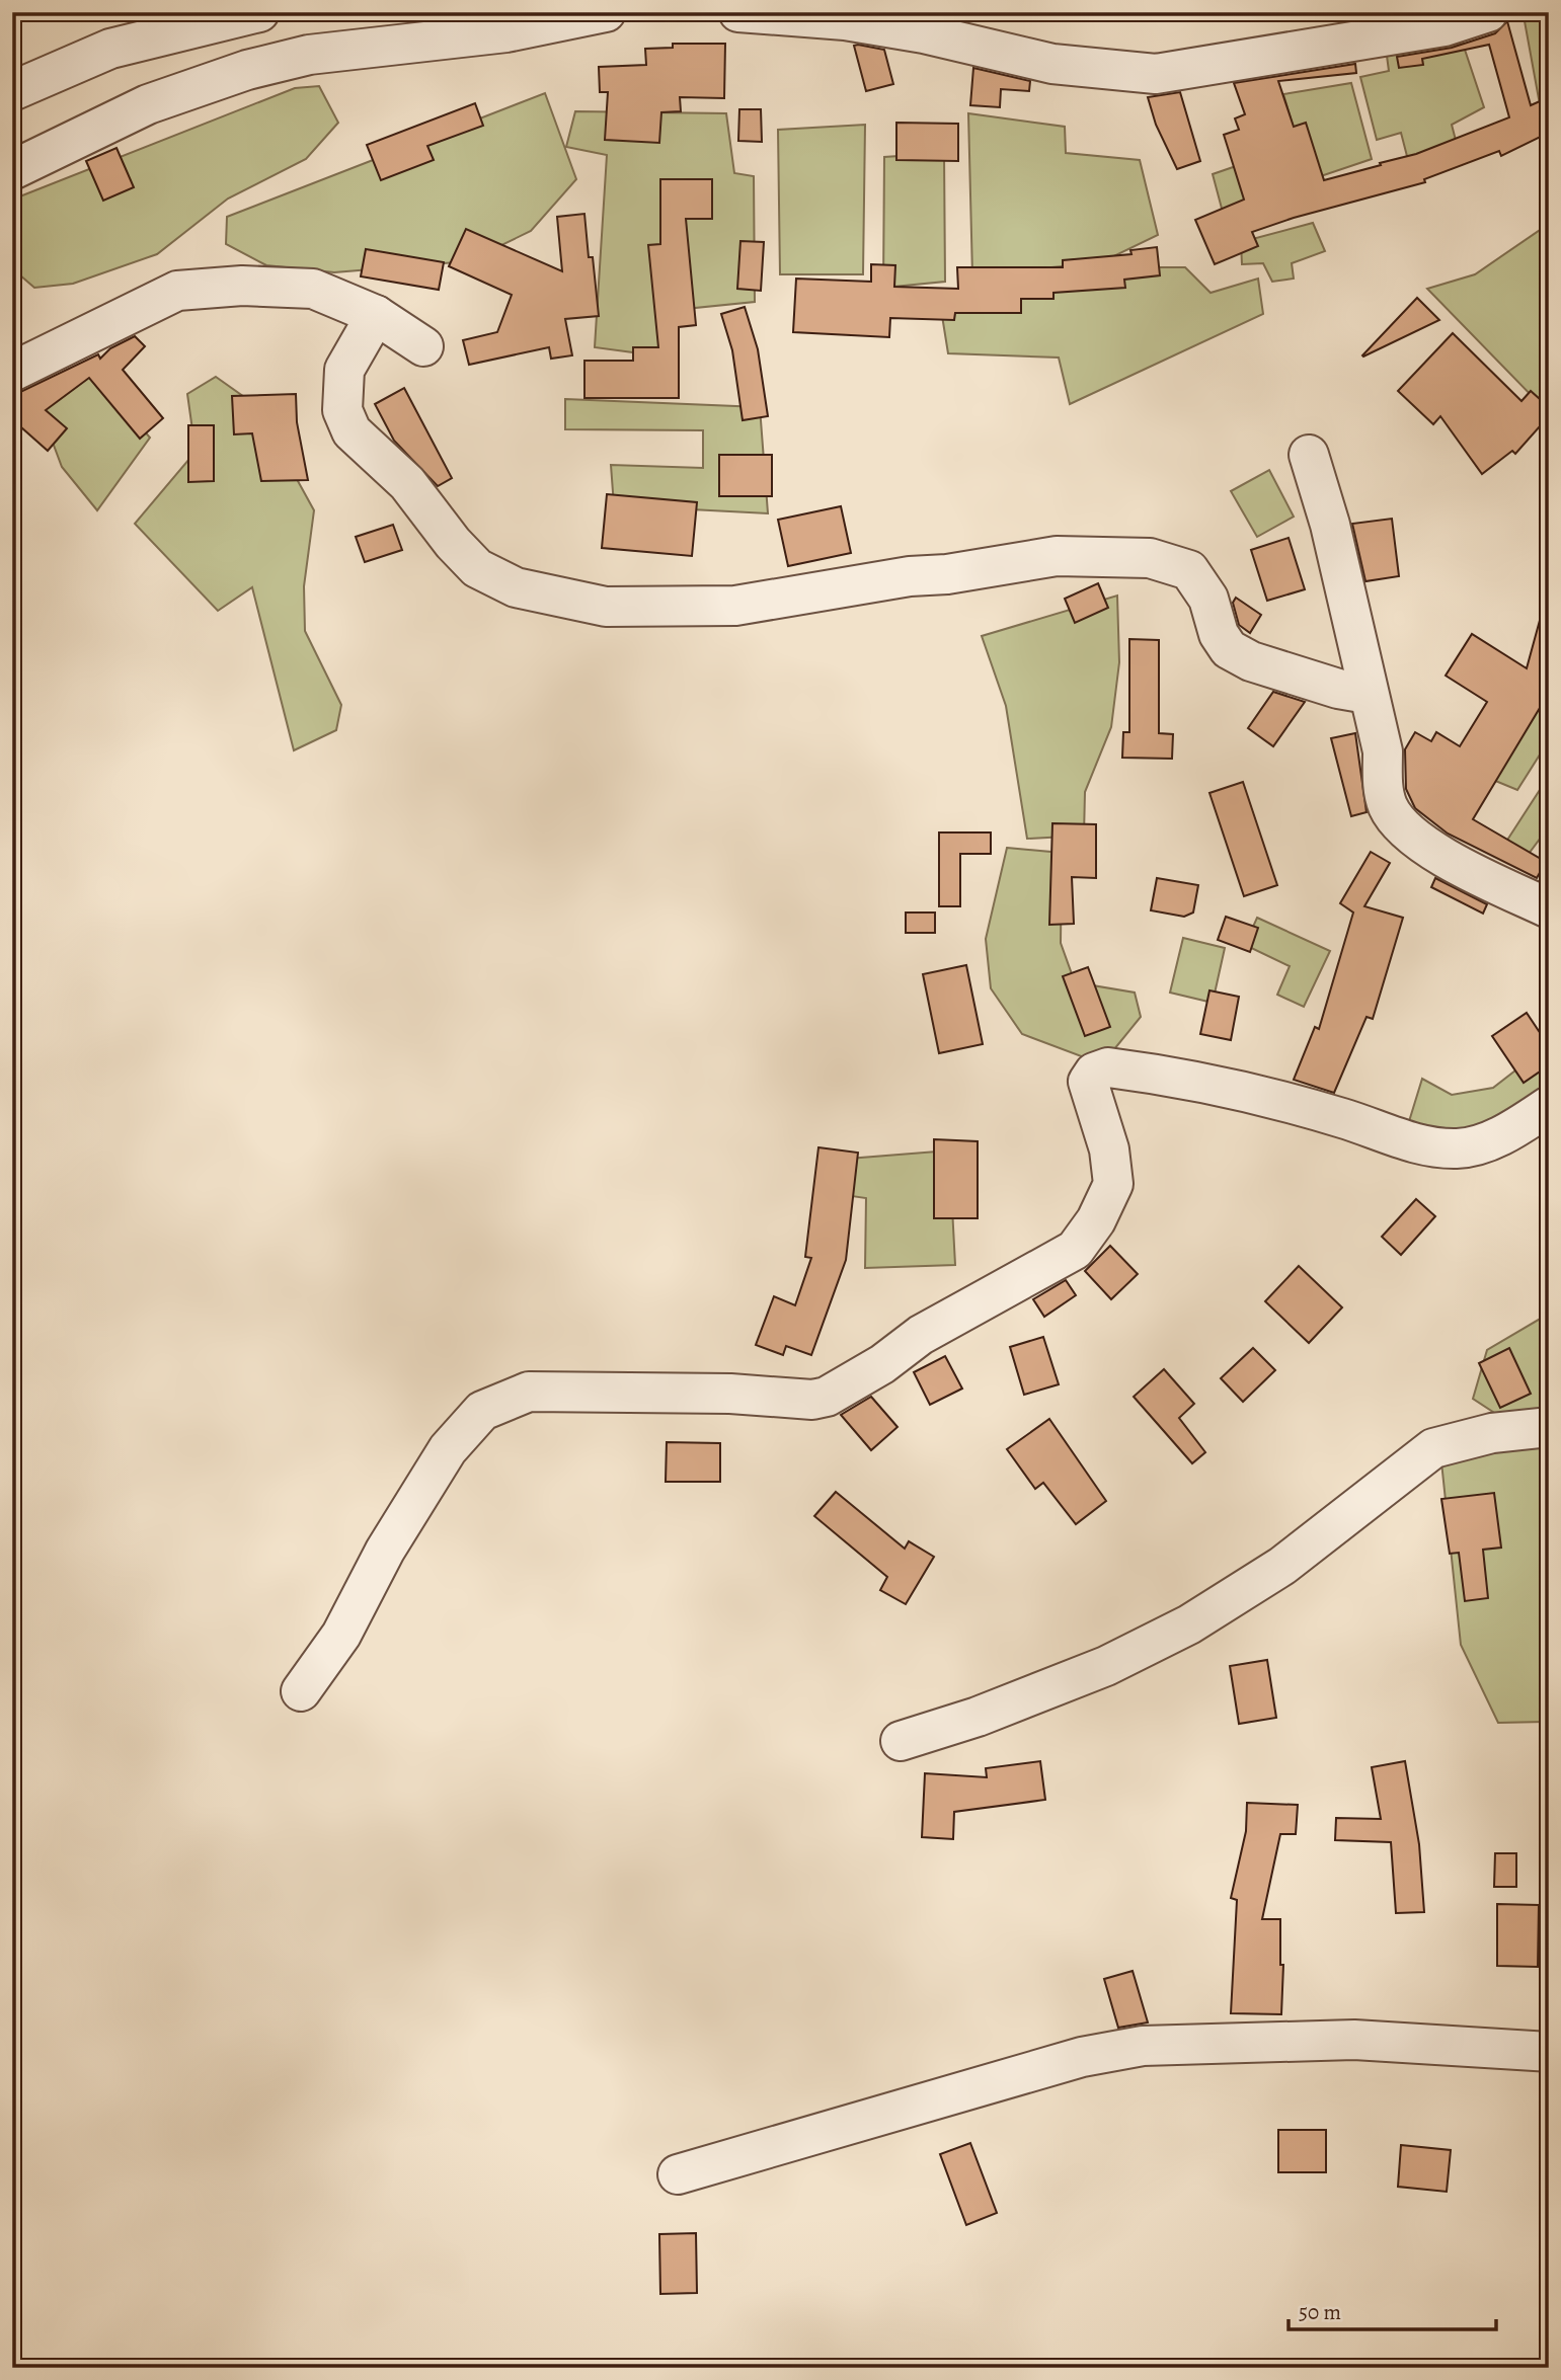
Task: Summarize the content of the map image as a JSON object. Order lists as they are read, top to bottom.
{
  "scale_bar": "50 m"
}
